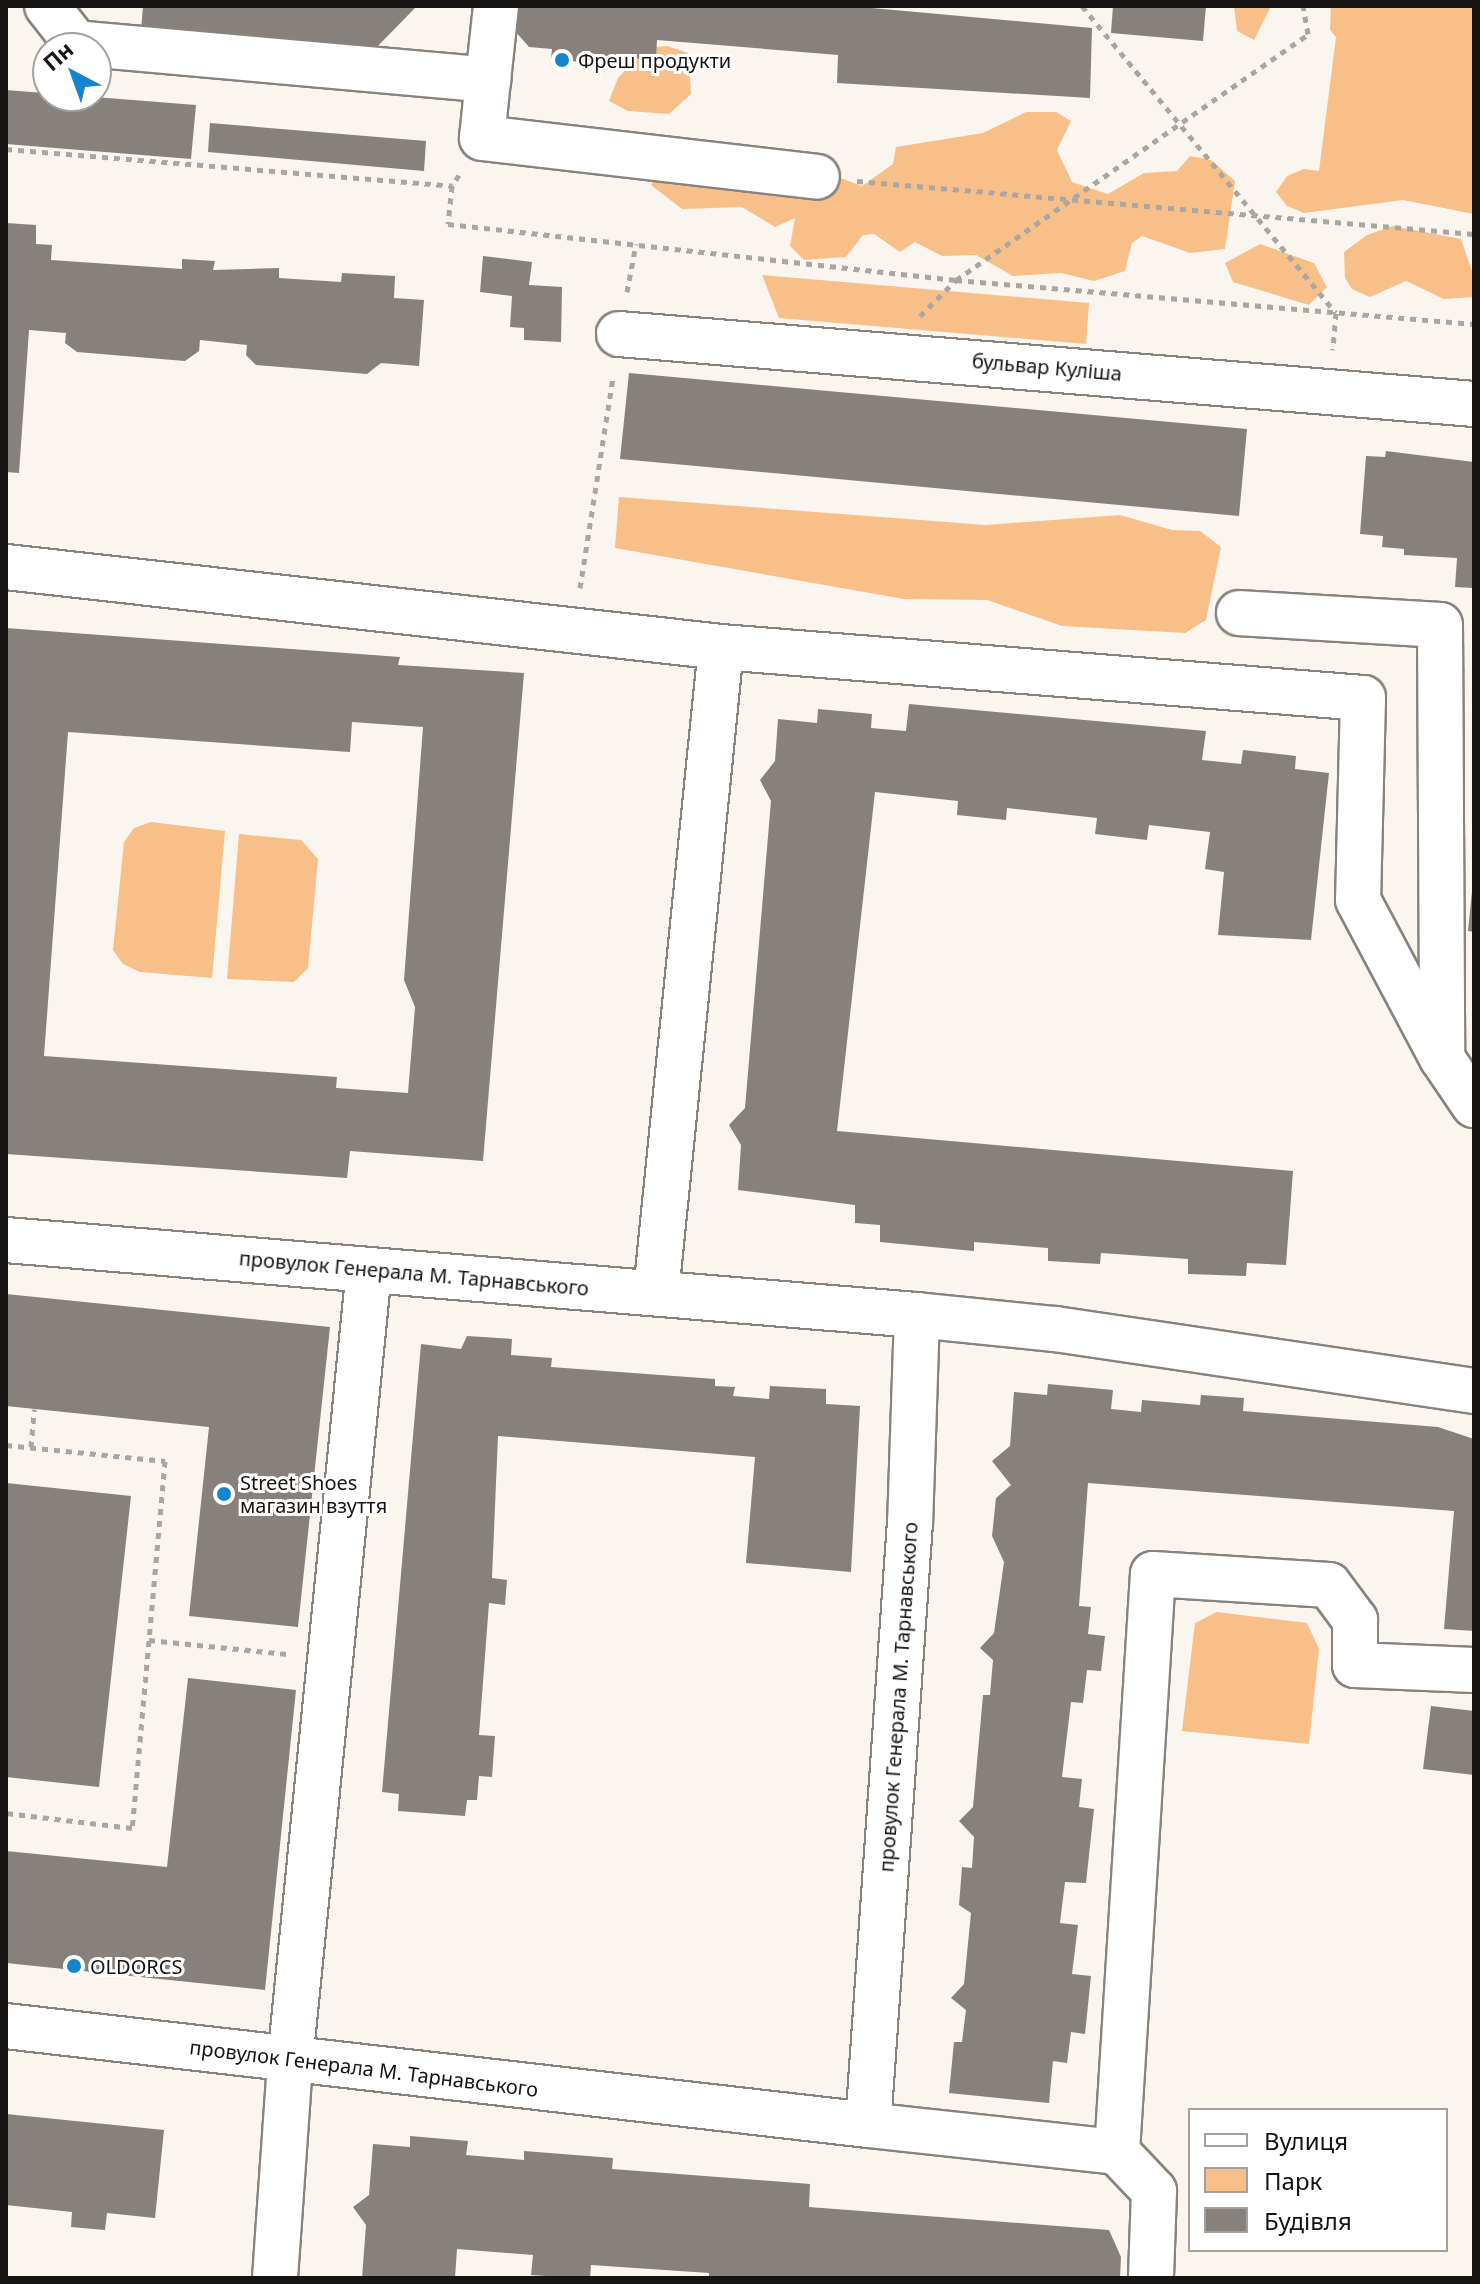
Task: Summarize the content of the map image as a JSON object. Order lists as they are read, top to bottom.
{
  "streets": {
    "street": ["бульвар Куліша", "провулок Генерала М. Тарнавського"]
  },
  "places": ["Фреш продукти", "Street Shoes магазин взуття", "OLDORCS"],
  "legend": ["Вулиця", "Парк", "Будівля"],
  "north": "top left"
}
